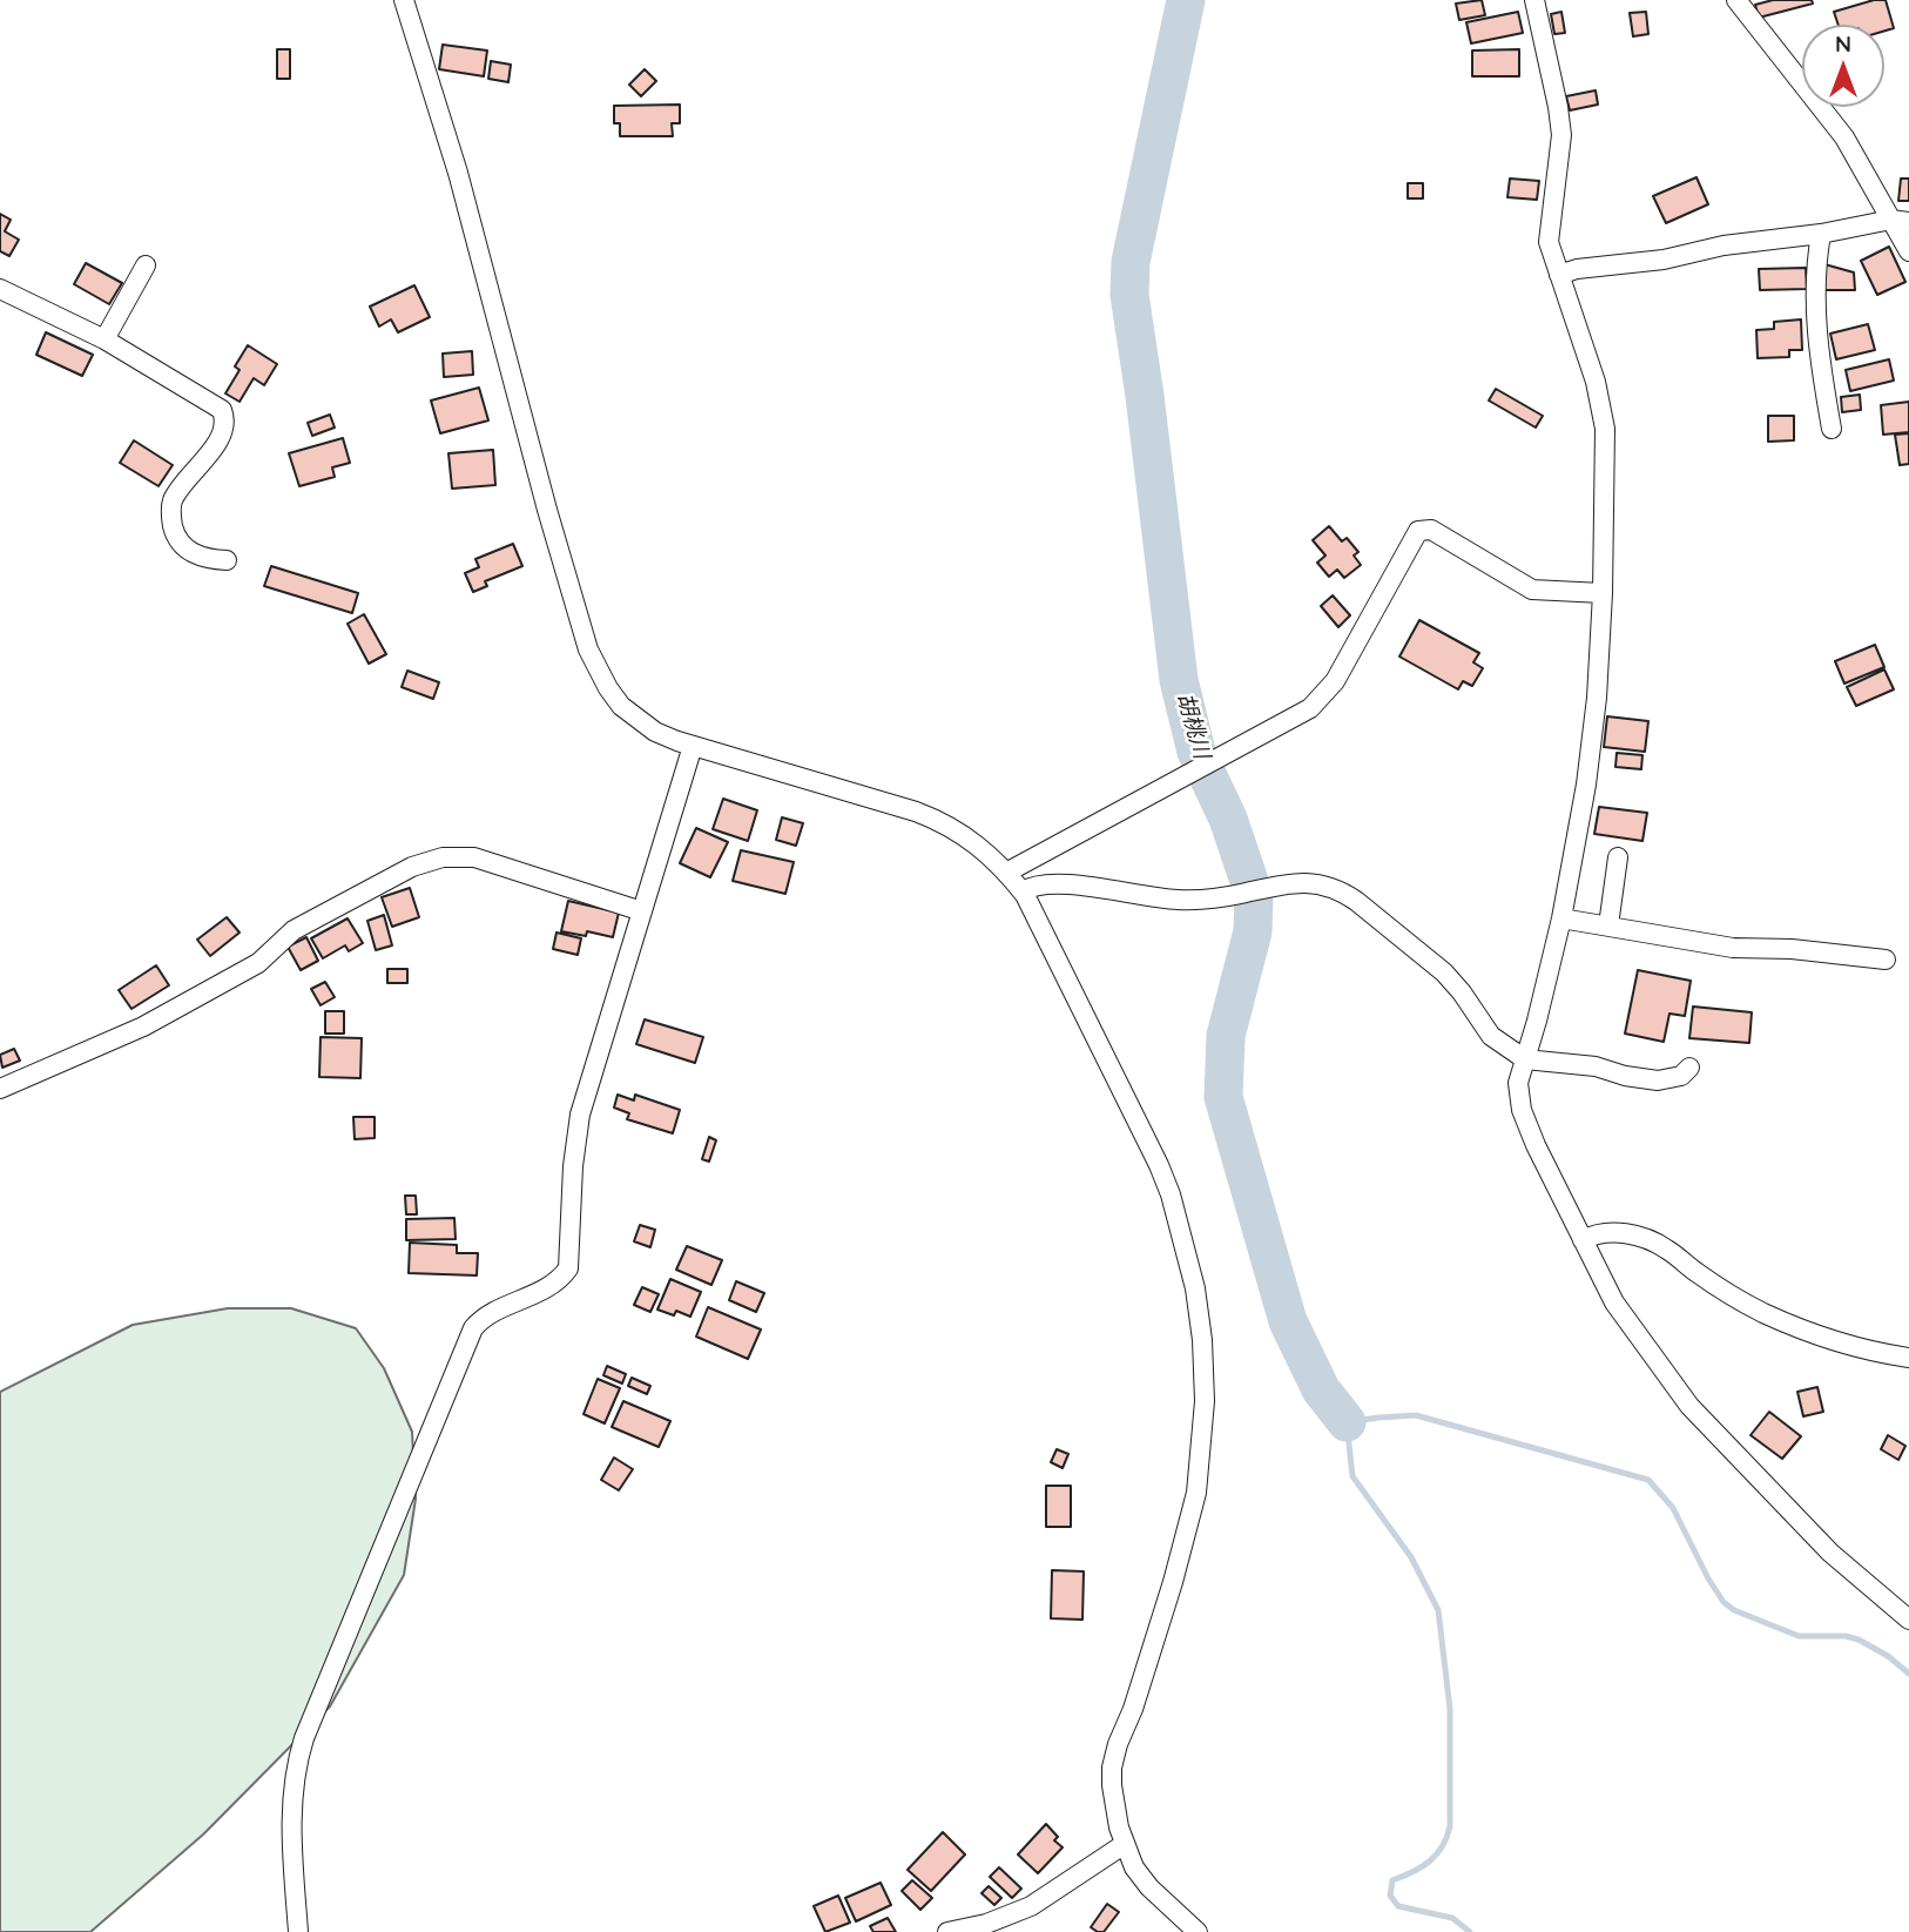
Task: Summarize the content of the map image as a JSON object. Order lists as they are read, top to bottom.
{
  "water": ["胡桃川"],
  "north": "top"
}
